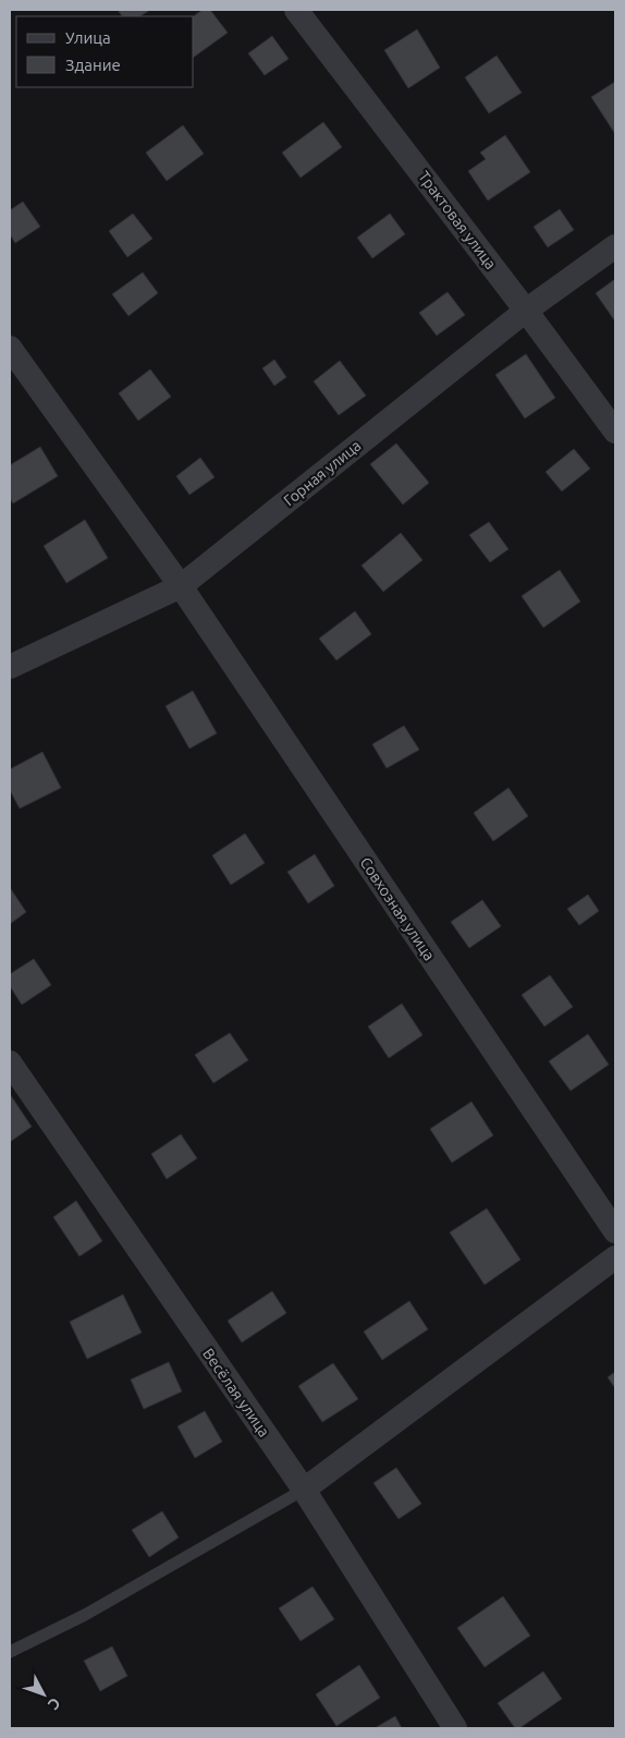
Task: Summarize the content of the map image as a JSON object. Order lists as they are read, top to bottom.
{
  "streets": {
    "street": [
      "Трактовая улица",
      "Горная улица",
      "Совхозная улица",
      "Весёлая улица"
    ]
  },
  "crossings": [
    ["Трактовая улица", "Горная улица"],
    ["Горная улица", "Совхозная улица"]
  ],
  "legend": ["Улица", "Здание"],
  "north": "bottom right"
}
